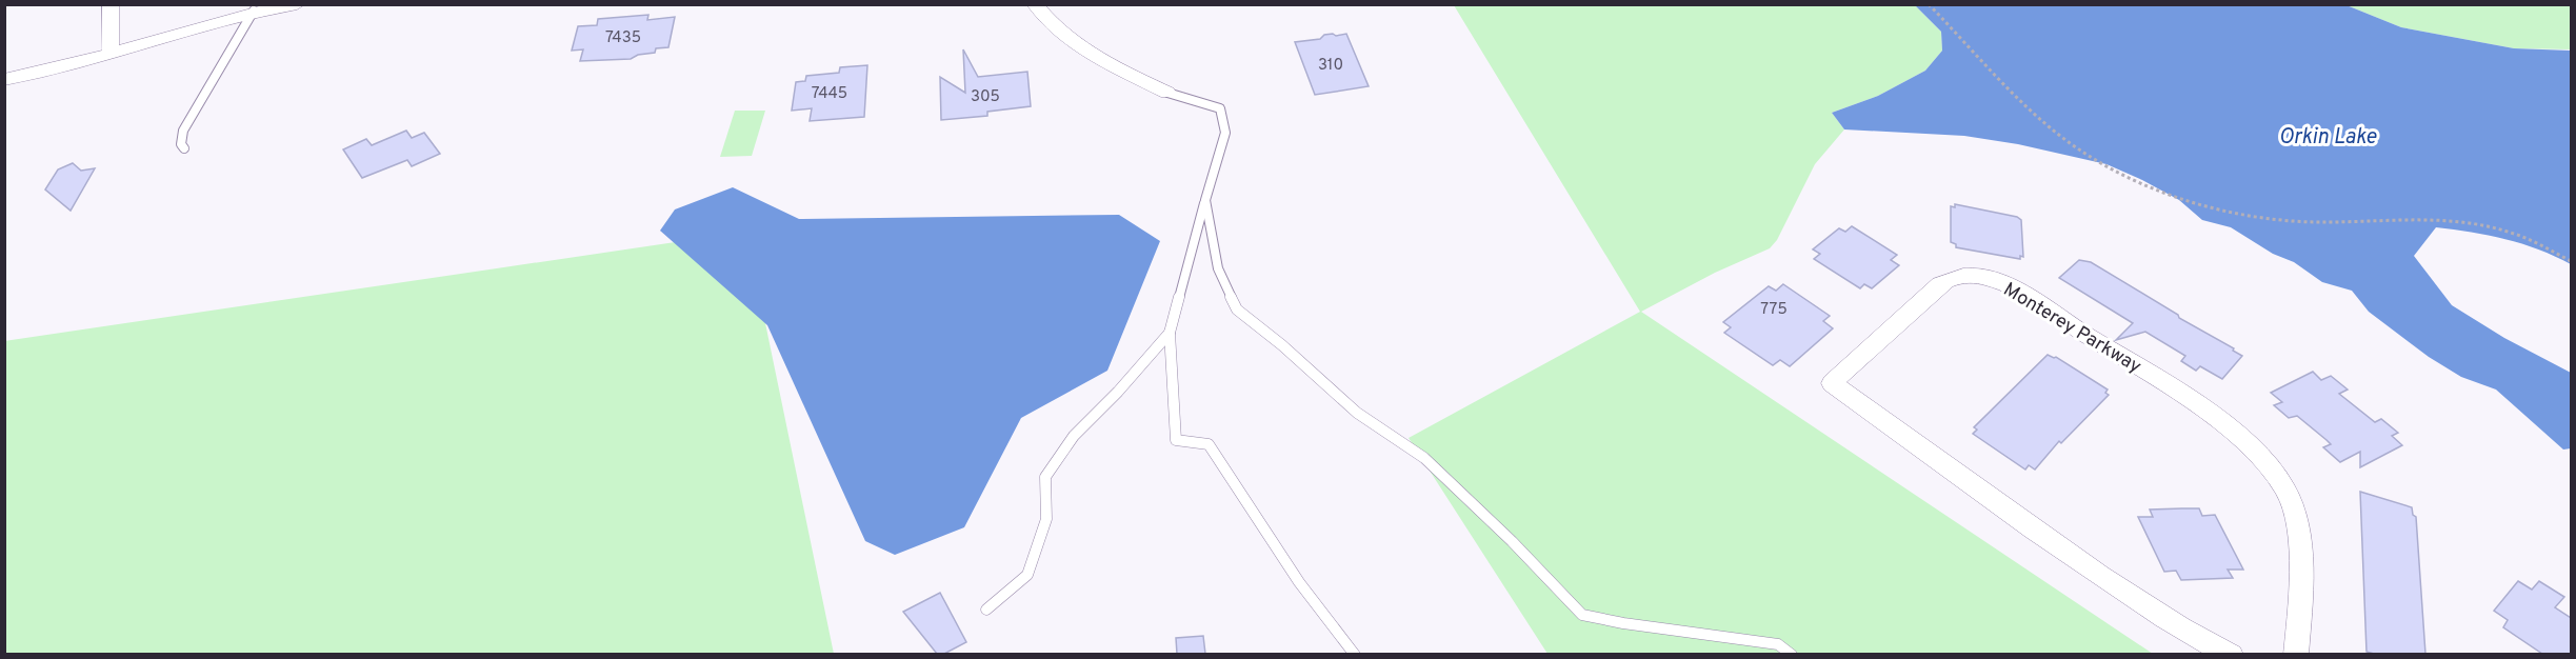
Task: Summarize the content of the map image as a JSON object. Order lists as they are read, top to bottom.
{
  "streets": {
    "street": ["Monterey Parkway"]
  },
  "water": ["Orkin Lake"],
  "house_numbers": [
    "7435",
    "310",
    "7445",
    "305",
    "775"
  ]
}
